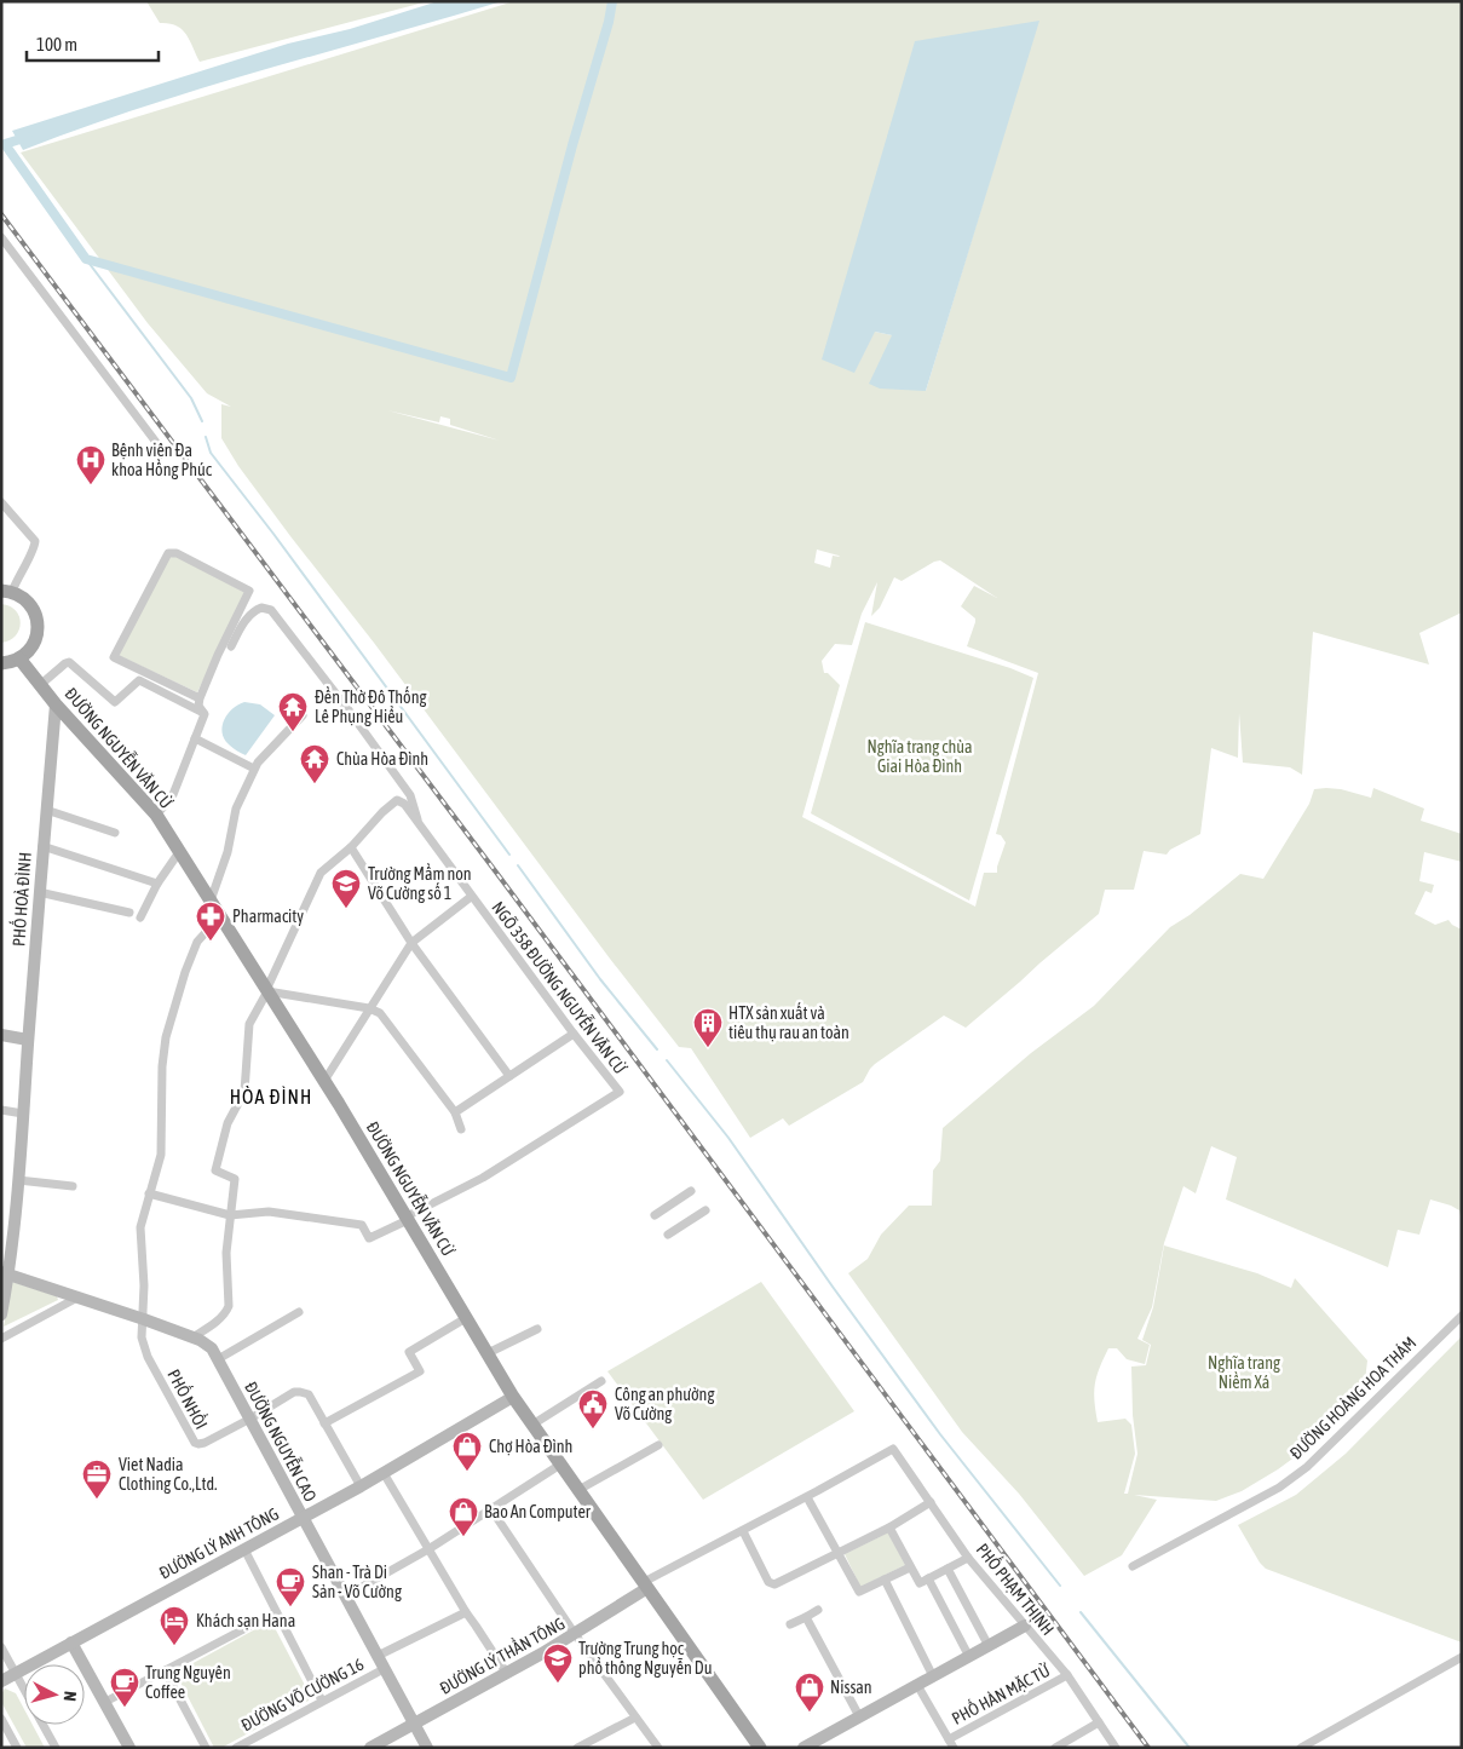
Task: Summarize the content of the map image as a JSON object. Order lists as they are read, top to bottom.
{
  "streets": {
    "main road": ["ĐƯỜNG NGUYỄN VĂN CỪ"],
    "street": [
      "PHỐ HOÀ ĐÌNH",
      "NGÕ 358 ĐƯỜNG NGUYỄN VĂN CỪ",
      "ĐƯỜNG HOÀNG HOA THÁM",
      "PHỐ NHỒI",
      "ĐƯỜNG NGUYỄN CAO",
      "ĐƯỜNG LÝ ANH TÔNG",
      "PHỐ PHẠM THỊNH",
      "ĐƯỜNG LÝ THẦN TÔNG",
      "ĐƯỜNG VÕ CƯỜNG 16",
      "PHỐ HÀN MẶC TỬ"
    ]
  },
  "crossings": [
    ["ĐƯỜNG NGUYỄN VĂN CỪ", "PHỐ HOÀ ĐÌNH"],
    ["ĐƯỜNG NGUYỄN VĂN CỪ", "NGÕ 358 ĐƯỜNG NGUYỄN VĂN CỪ"],
    ["ĐƯỜNG NGUYỄN VĂN CỪ", "ĐƯỜNG LÝ ANH TÔNG"],
    ["ĐƯỜNG NGUYỄN VĂN CỪ", "ĐƯỜNG LÝ THẦN TÔNG"],
    ["PHỐ HOÀ ĐÌNH", "ĐƯỜNG NGUYỄN CAO"],
    ["PHỐ NHỒI", "ĐƯỜNG NGUYỄN CAO"],
    ["PHỐ NHỒI", "ĐƯỜNG LÝ ANH TÔNG"],
    ["ĐƯỜNG NGUYỄN CAO", "ĐƯỜNG LÝ ANH TÔNG"],
    ["ĐƯỜNG NGUYỄN CAO", "ĐƯỜNG LÝ THẦN TÔNG"],
    ["ĐƯỜNG NGUYỄN CAO", "ĐƯỜNG VÕ CƯỜNG 16"],
    ["PHỐ PHẠM THỊNH", "ĐƯỜNG LÝ THẦN TÔNG"],
    ["PHỐ PHẠM THỊNH", "PHỐ HÀN MẶC TỬ"]
  ],
  "districts": ["HÒA ĐÌNH"],
  "parks": ["Nghĩa trang chùa Giai Hòa Đình", "Nghĩa trang Niềm Xá"],
  "places": {
    "hospital": ["Bệnh viện Đa khoa Hồng Phúc"],
    "temple": ["Đền Thờ Đô Thống Lê Phụng Hiểu", "Chùa Hòa Đình"],
    "school or university": ["Trường Mầm non Võ Cường số 1", "Trường Trung học phổ thông Nguyễn Du"],
    "pharmacy": ["Pharmacity"],
    "building": ["HTX sản xuất và tiêu thụ rau an toàn"],
    "public building": ["Công an phường Võ Cường"],
    "shop": ["Chợ Hòa Đình", "Bao An Computer", "Nissan"],
    "office": ["Viet Nadia Clothing Co.,Ltd."],
    "cafe": ["Shan - Trà Di Sản - Võ Cường", "Trung Nguyên Coffee"],
    "hotel": ["Khách sạn Hana"]
  },
  "scale_bar": "100 m",
  "north": "right"
}
